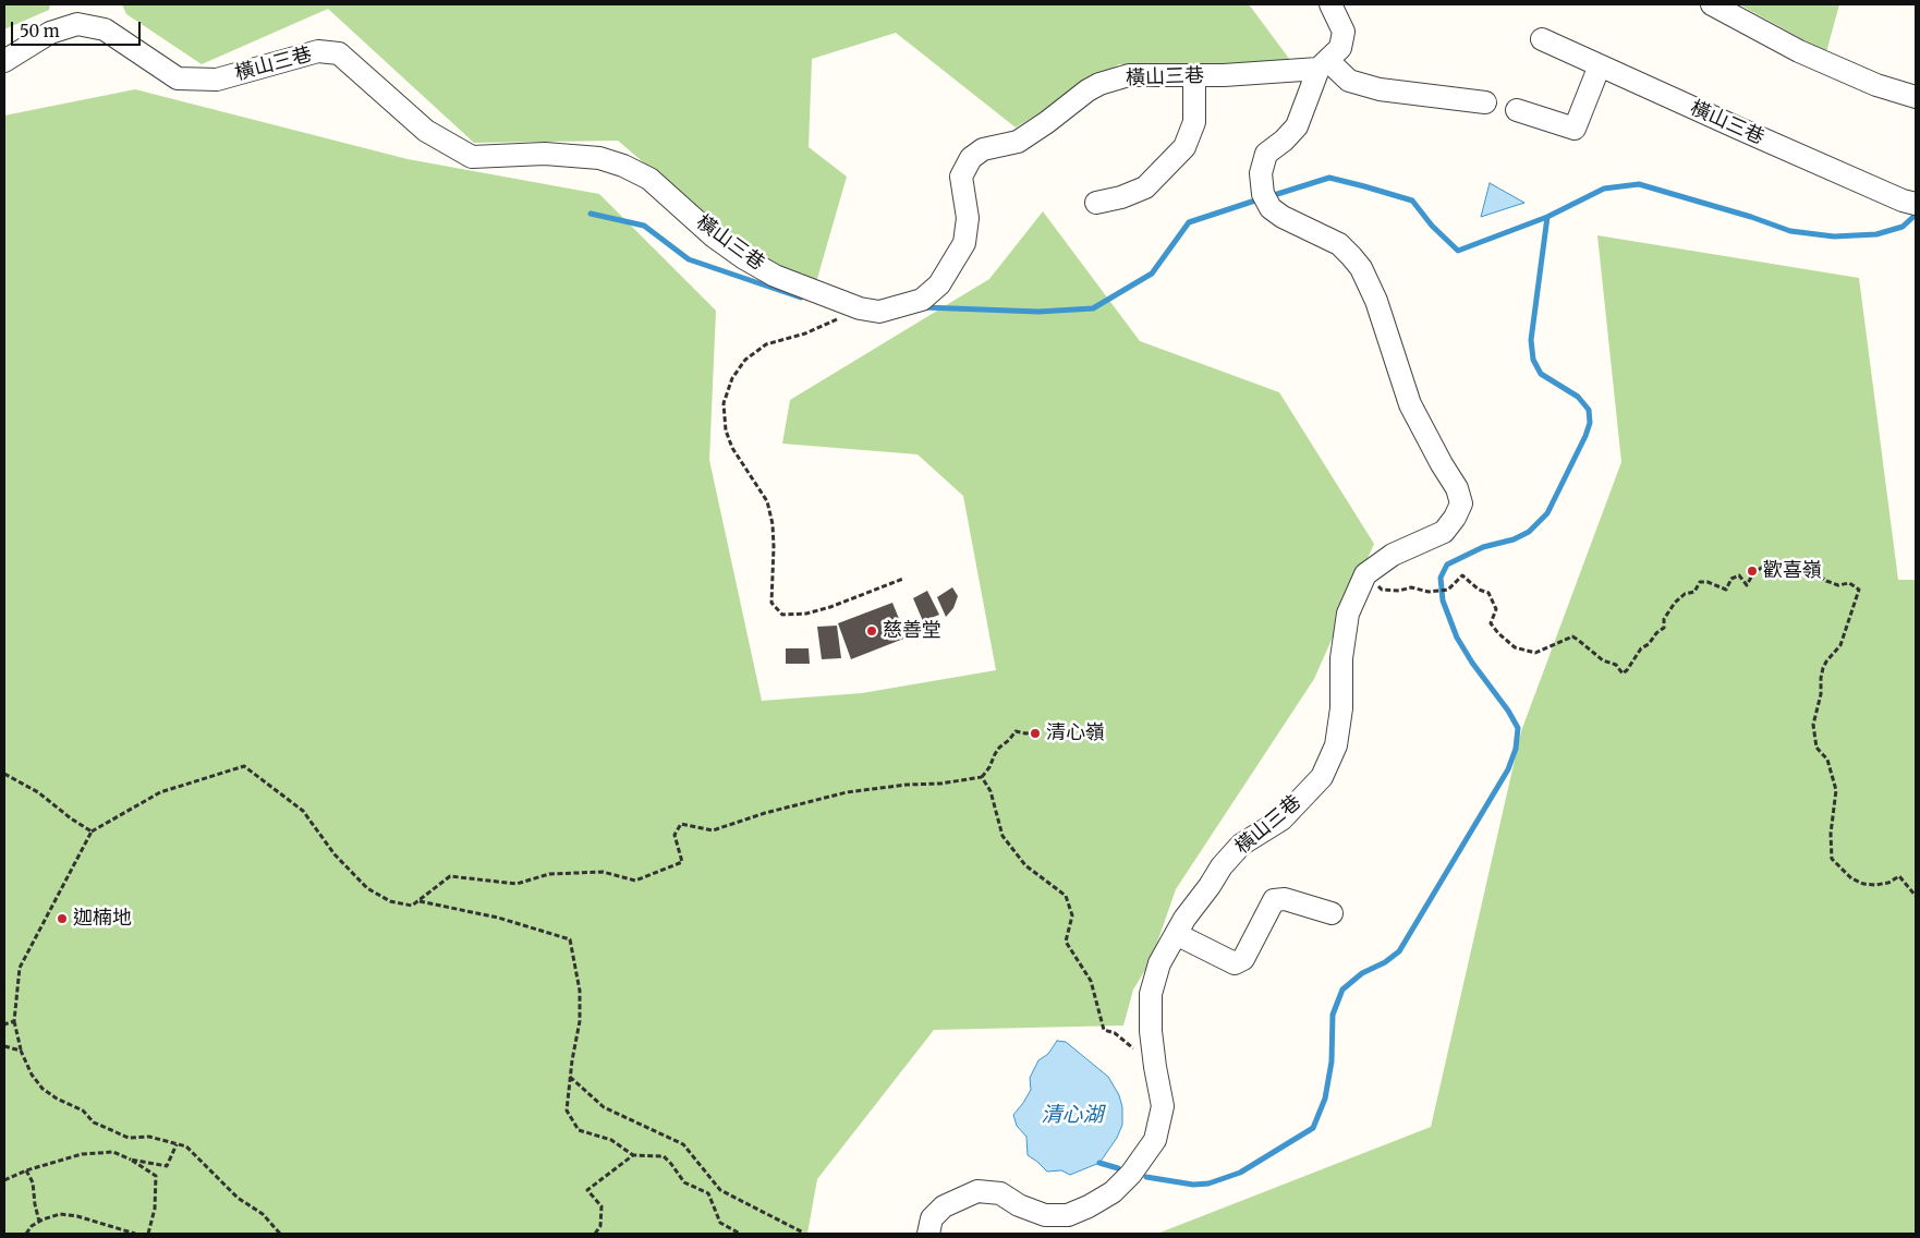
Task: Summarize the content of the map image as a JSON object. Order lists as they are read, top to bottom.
{
  "streets": {
    "lane": ["橫山三巷"]
  },
  "water": ["清心湖"],
  "places": [
    "歡喜嶺",
    "慈善堂",
    "清心嶺",
    "迦楠地"
  ],
  "scale_bar": "50 m"
}
